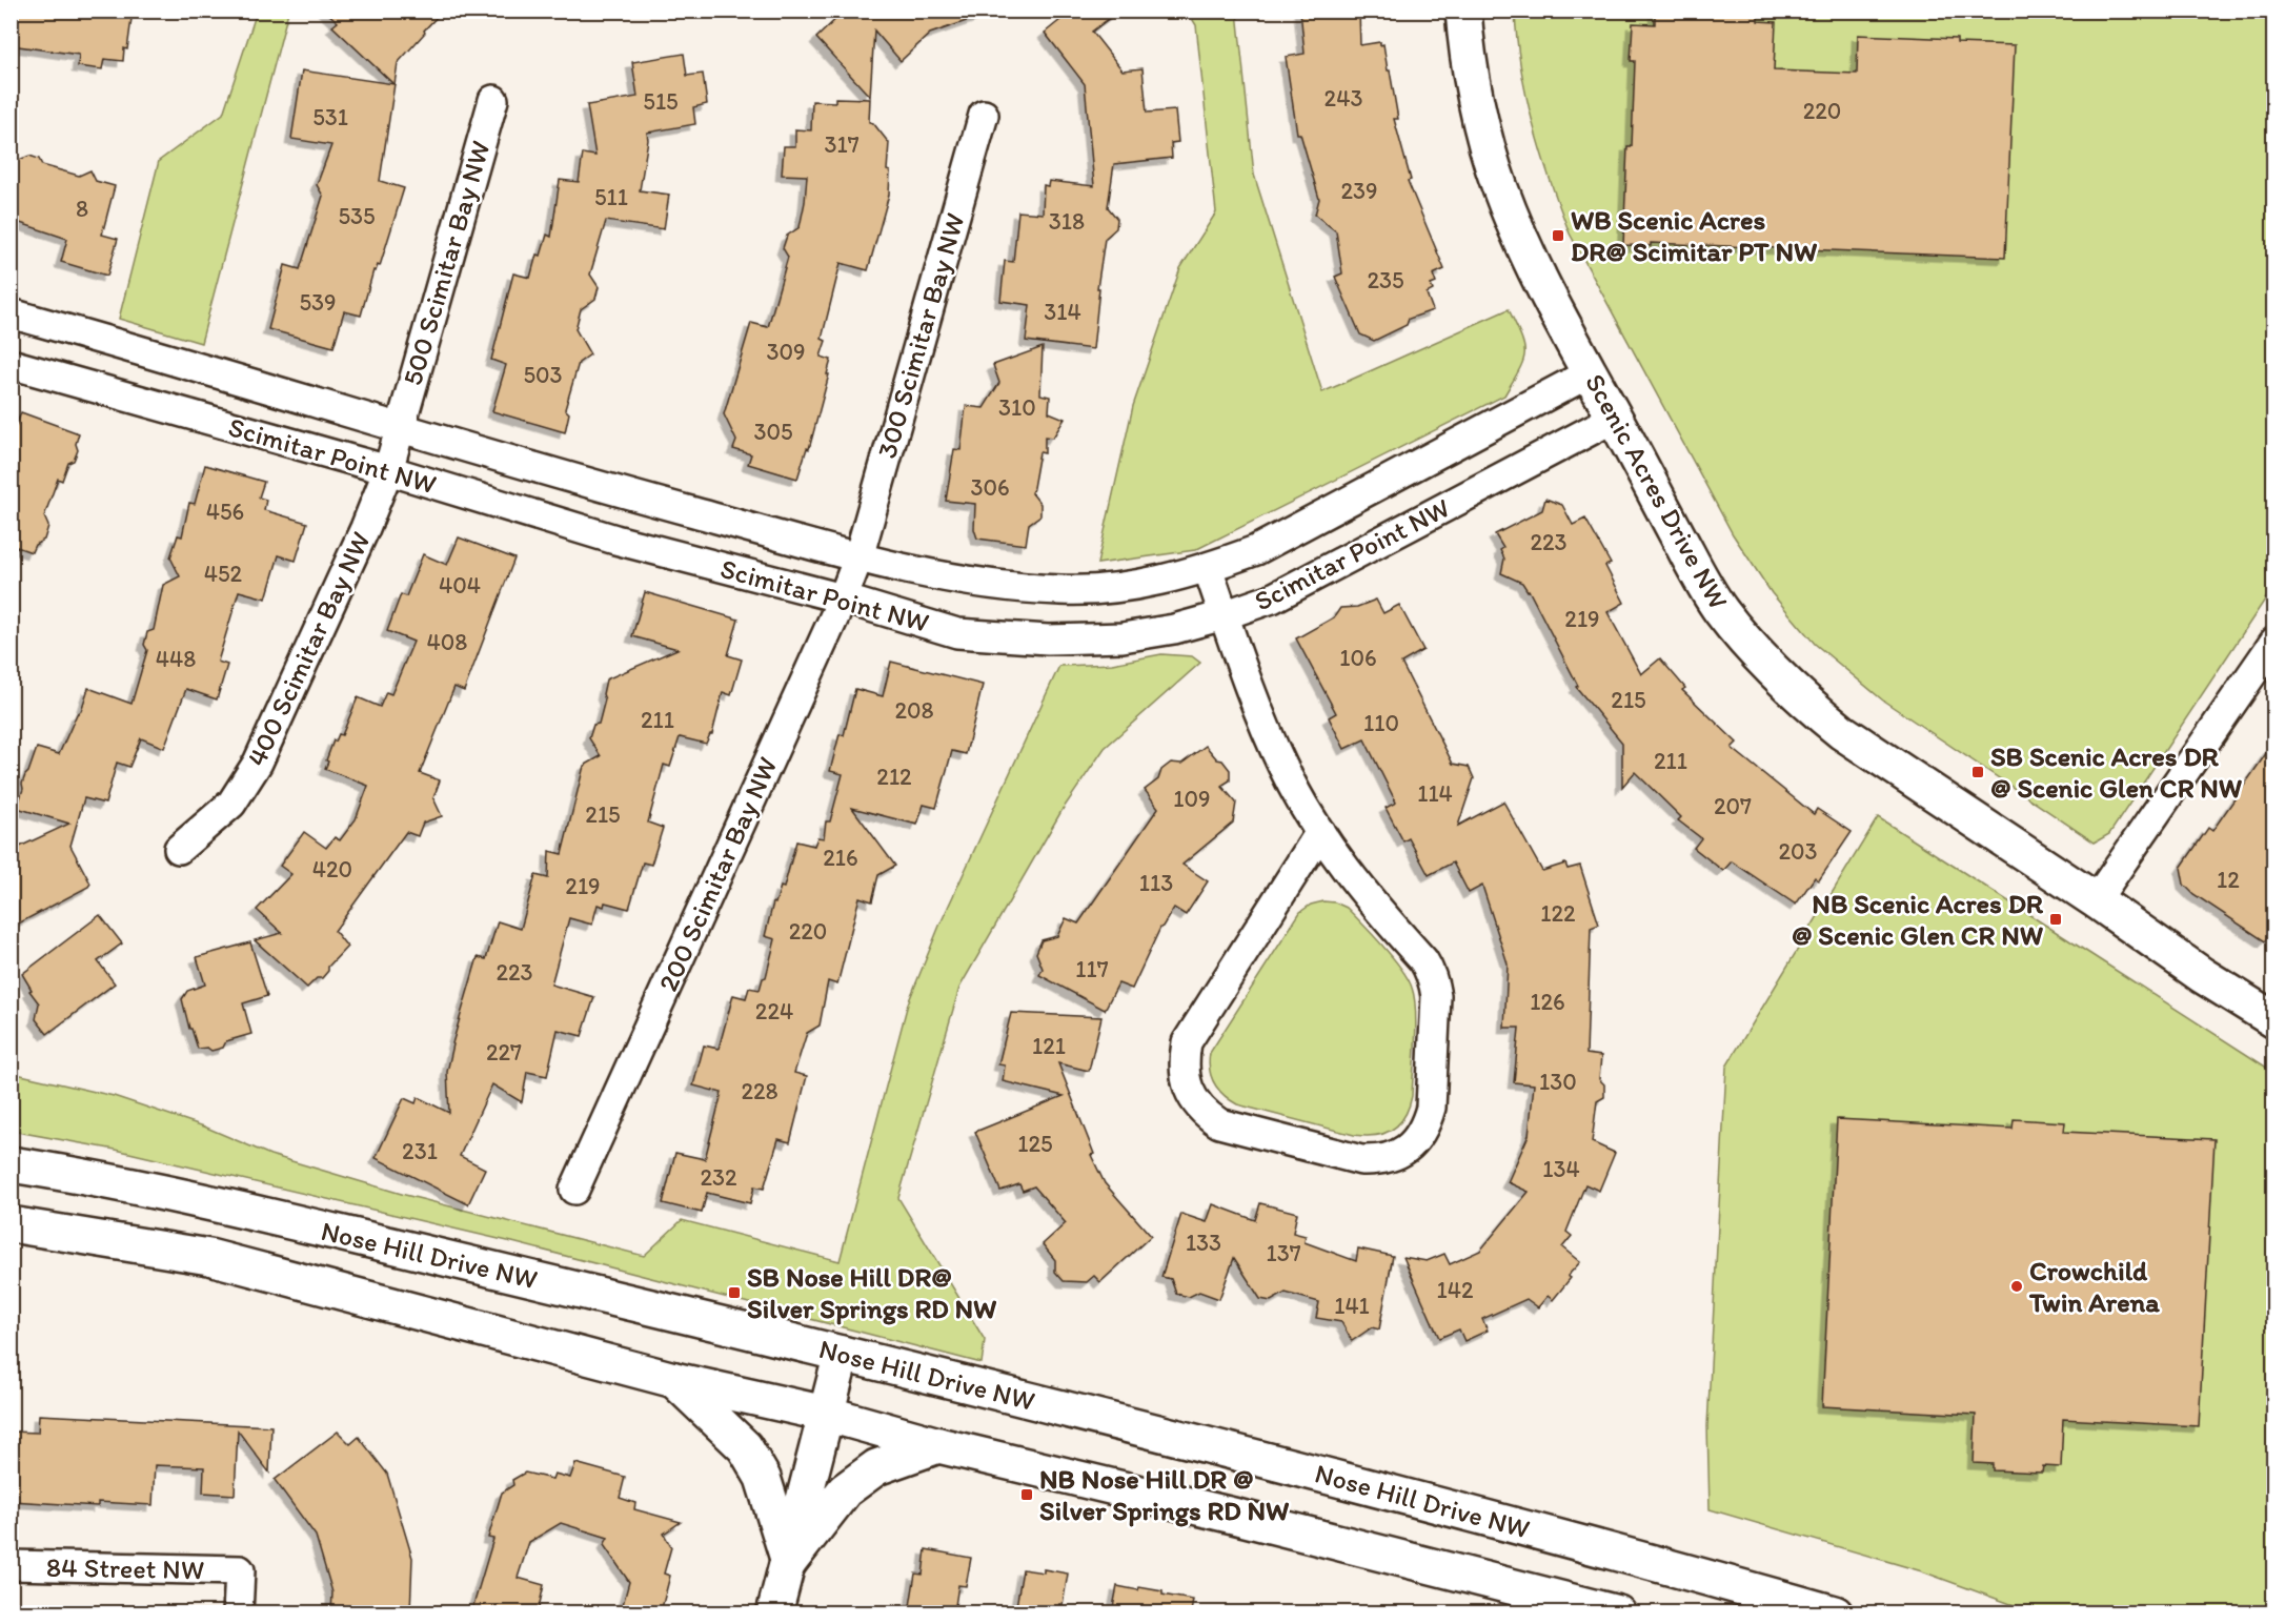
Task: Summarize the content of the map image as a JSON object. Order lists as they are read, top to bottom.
{
  "streets": {
    "main road": ["Scenic Acres Drive NW", "Nose Hill Drive NW"],
    "street": [
      "500 Scimitar Bay NW",
      "300 Scimitar Bay NW",
      "Scimitar Point NW",
      "400 Scimitar Bay NW",
      "200 Scimitar Bay NW",
      "84 Street NW"
    ]
  },
  "crossings": [
    ["500 Scimitar Bay NW", "Scimitar Point NW"],
    ["500 Scimitar Bay NW", "400 Scimitar Bay NW"],
    ["300 Scimitar Bay NW", "Scimitar Point NW"],
    ["300 Scimitar Bay NW", "200 Scimitar Bay NW"],
    ["Scimitar Point NW", "Scenic Acres Drive NW"],
    ["Scimitar Point NW", "400 Scimitar Bay NW"],
    ["Scimitar Point NW", "200 Scimitar Bay NW"]
  ],
  "places": {
    "transit": [
      "WB Scenic Acres DR@ Scimitar PT NW",
      "SB Scenic Acres DR @ Scenic Glen CR NW",
      "NB Scenic Acres DR @ Scenic Glen CR NW",
      "SB Nose Hill DR@ Silver Springs RD NW",
      "NB Nose Hill DR @ Silver Springs RD NW"
    ],
    "other": ["Crowchild Twin Arena"]
  },
  "house_numbers": [
    "243",
    "515",
    "220",
    "531",
    "317",
    "239",
    "511",
    "8",
    "535",
    "318",
    "235",
    "539",
    "314",
    "309",
    "503",
    "310",
    "305",
    "306",
    "456",
    "223",
    "452",
    "404",
    "219",
    "408",
    "106",
    "448",
    "215",
    "208",
    "211",
    "110",
    "211",
    "212",
    "114",
    "109",
    "207",
    "215",
    "203",
    "216",
    "420",
    "12",
    "113",
    "219",
    "122",
    "220",
    "117",
    "223",
    "126",
    "224",
    "121",
    "227",
    "130",
    "228",
    "125",
    "231",
    "134",
    "232",
    "133",
    "137",
    "142",
    "141"
  ]
}
